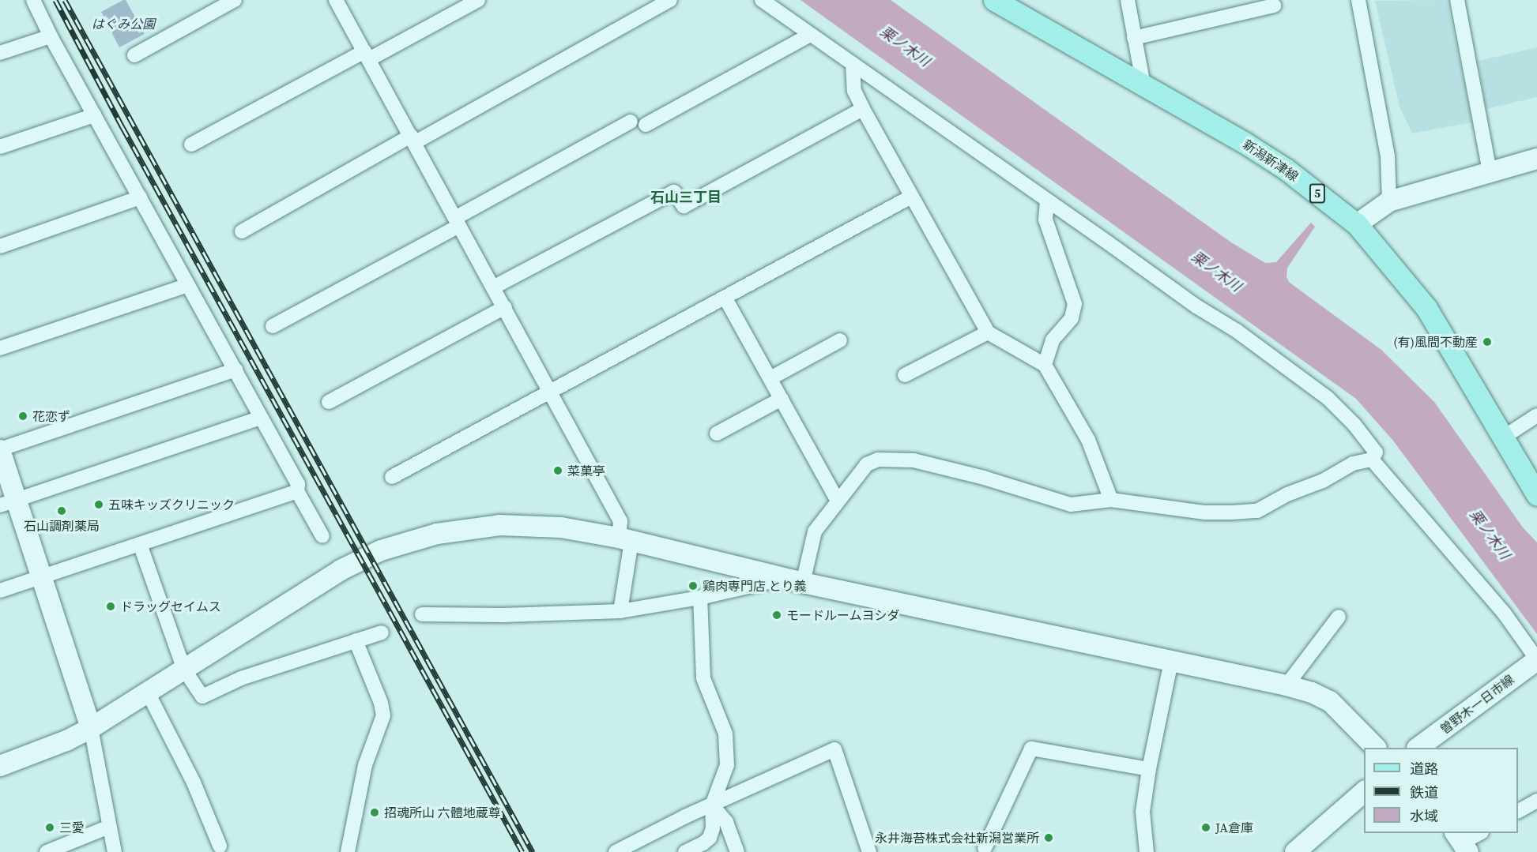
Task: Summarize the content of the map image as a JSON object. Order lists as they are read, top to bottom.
{
  "streets": {
    "main road": ["新潟新津線", "5"],
    "street": ["曽野木一日市線"]
  },
  "districts": ["石山三丁目"],
  "water": ["栗ノ木川"],
  "parks": ["はぐみ公園"],
  "places": [
    "(有)風間不動産",
    "花恋ず",
    "菜菓亭",
    "五味キッズクリニック",
    "石山調剤薬局",
    "鶏肉専門店 とり義",
    "ドラッグセイムス",
    "モードルームヨシダ",
    "招魂所山 六體地蔵尊",
    "三愛",
    "JA倉庫",
    "永井海苔株式会社新潟営業所"
  ],
  "legend": ["道路", "鉄道", "水域"]
}
